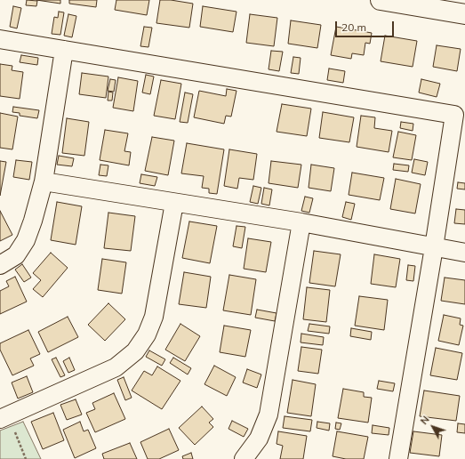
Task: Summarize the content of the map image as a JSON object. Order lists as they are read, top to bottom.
{
  "scale_bar": "20 m",
  "north": "top left"
}
